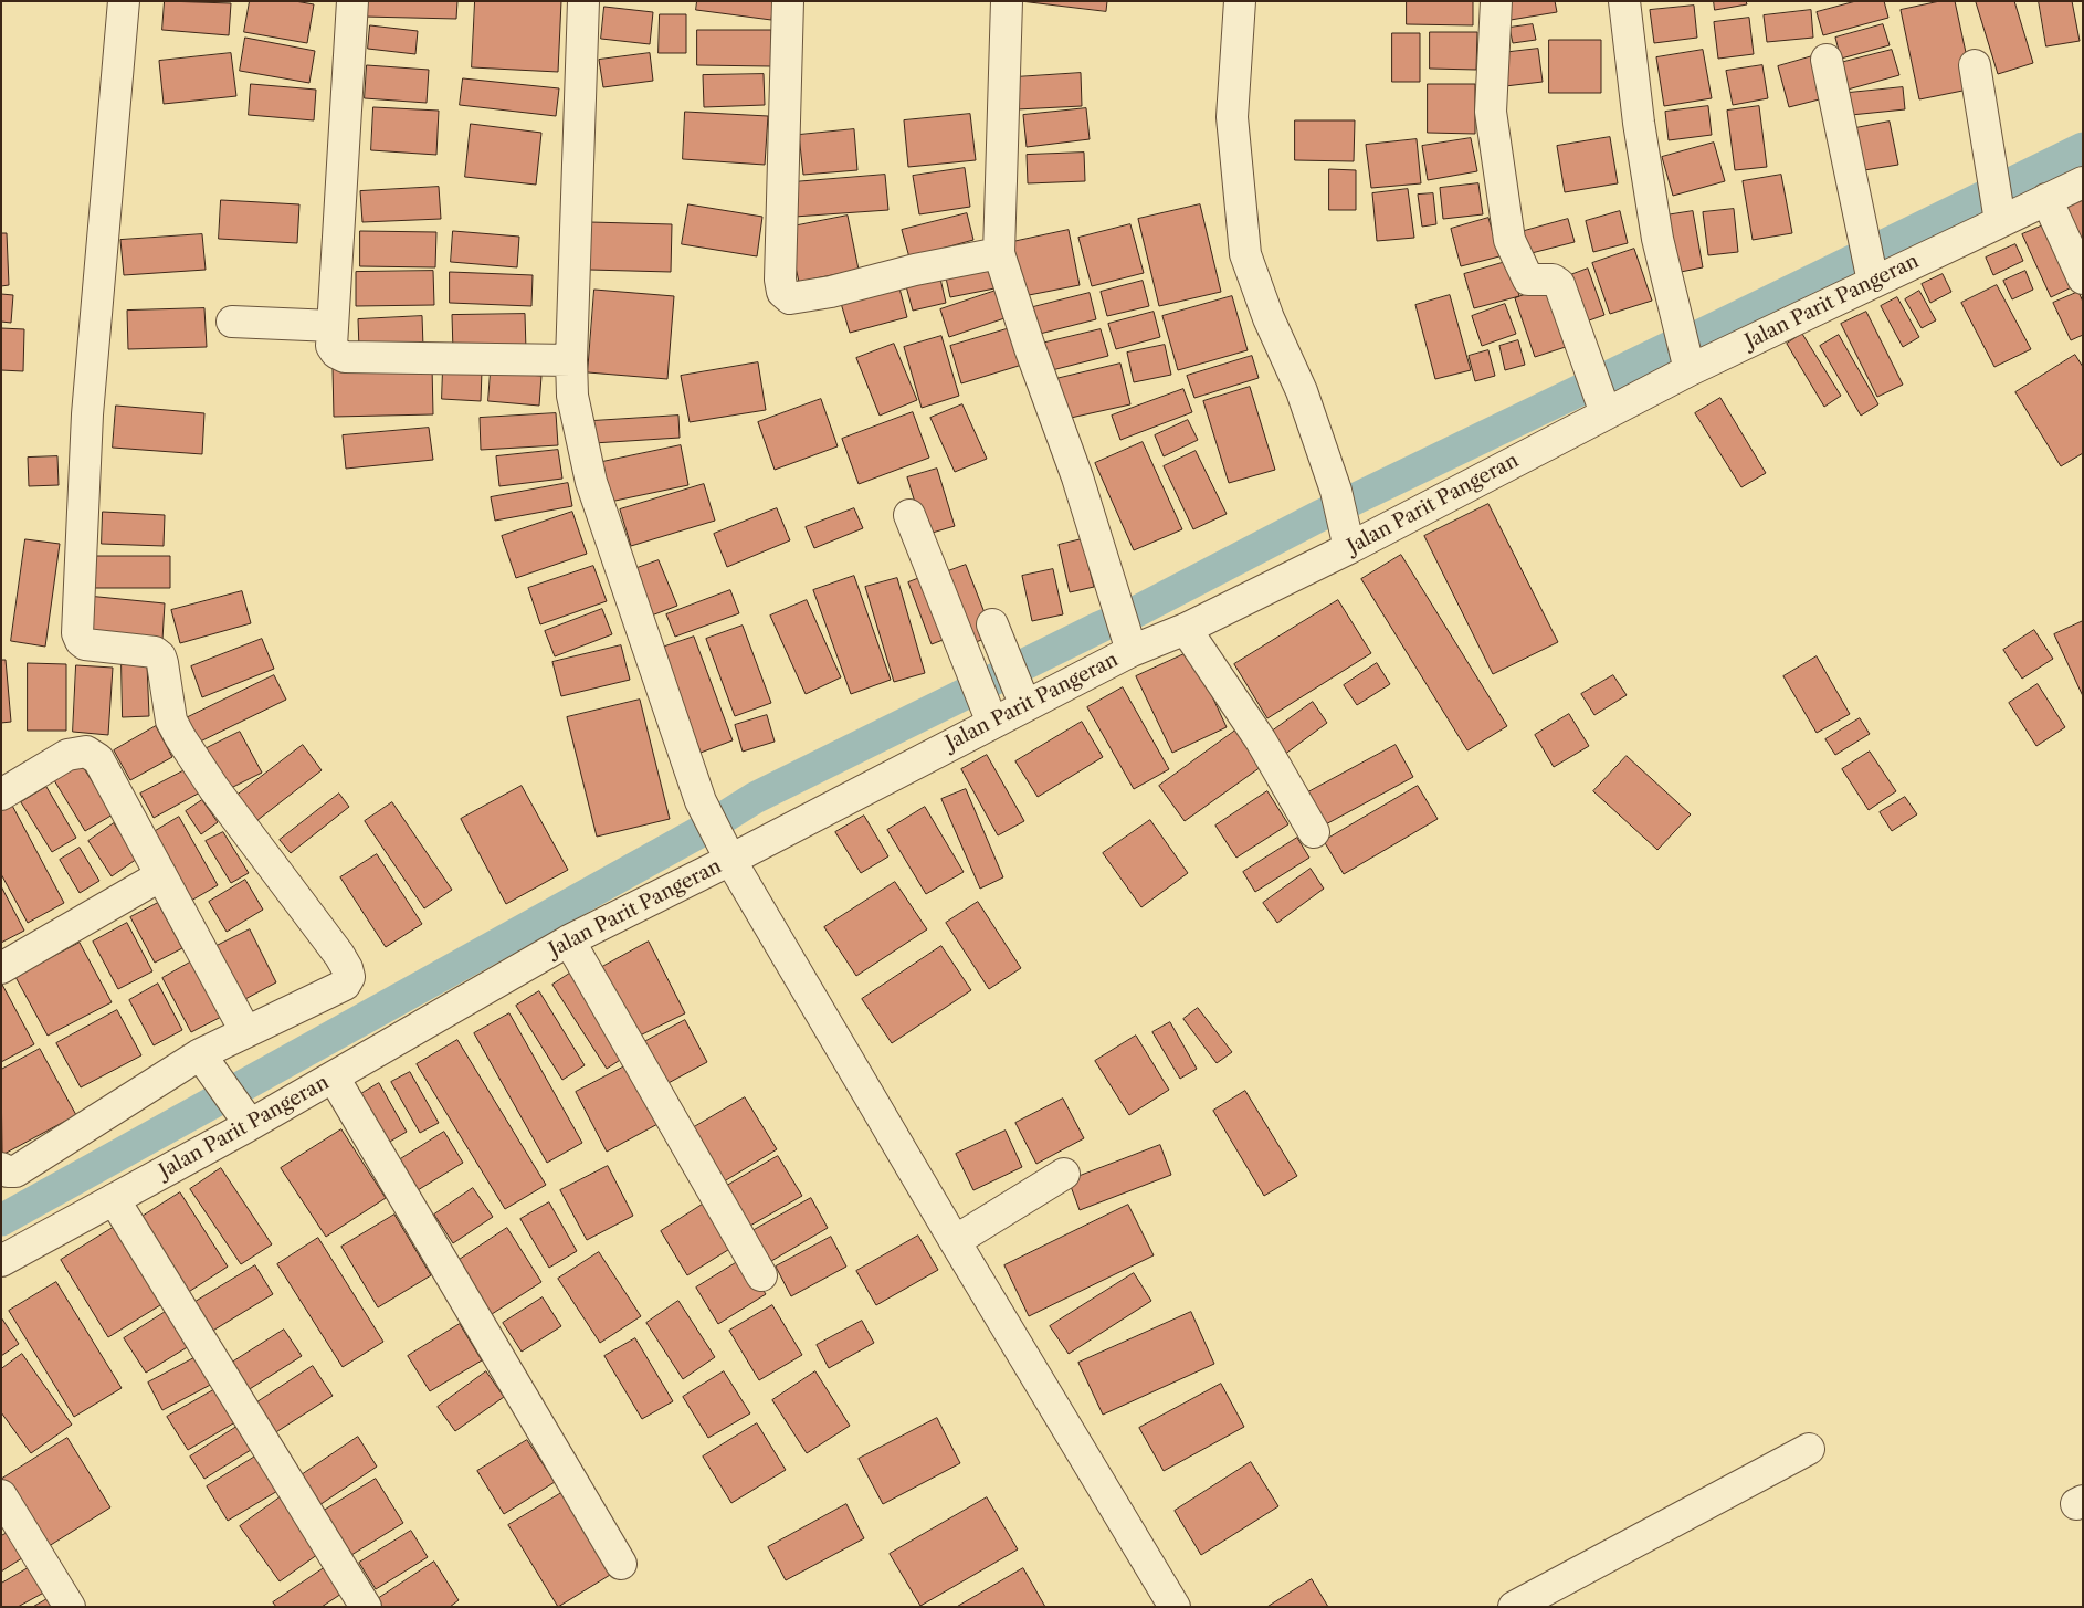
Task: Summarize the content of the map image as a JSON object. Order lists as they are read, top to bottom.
{
  "streets": {
    "street": ["Jalan Parit Pangeran"]
  }
}
